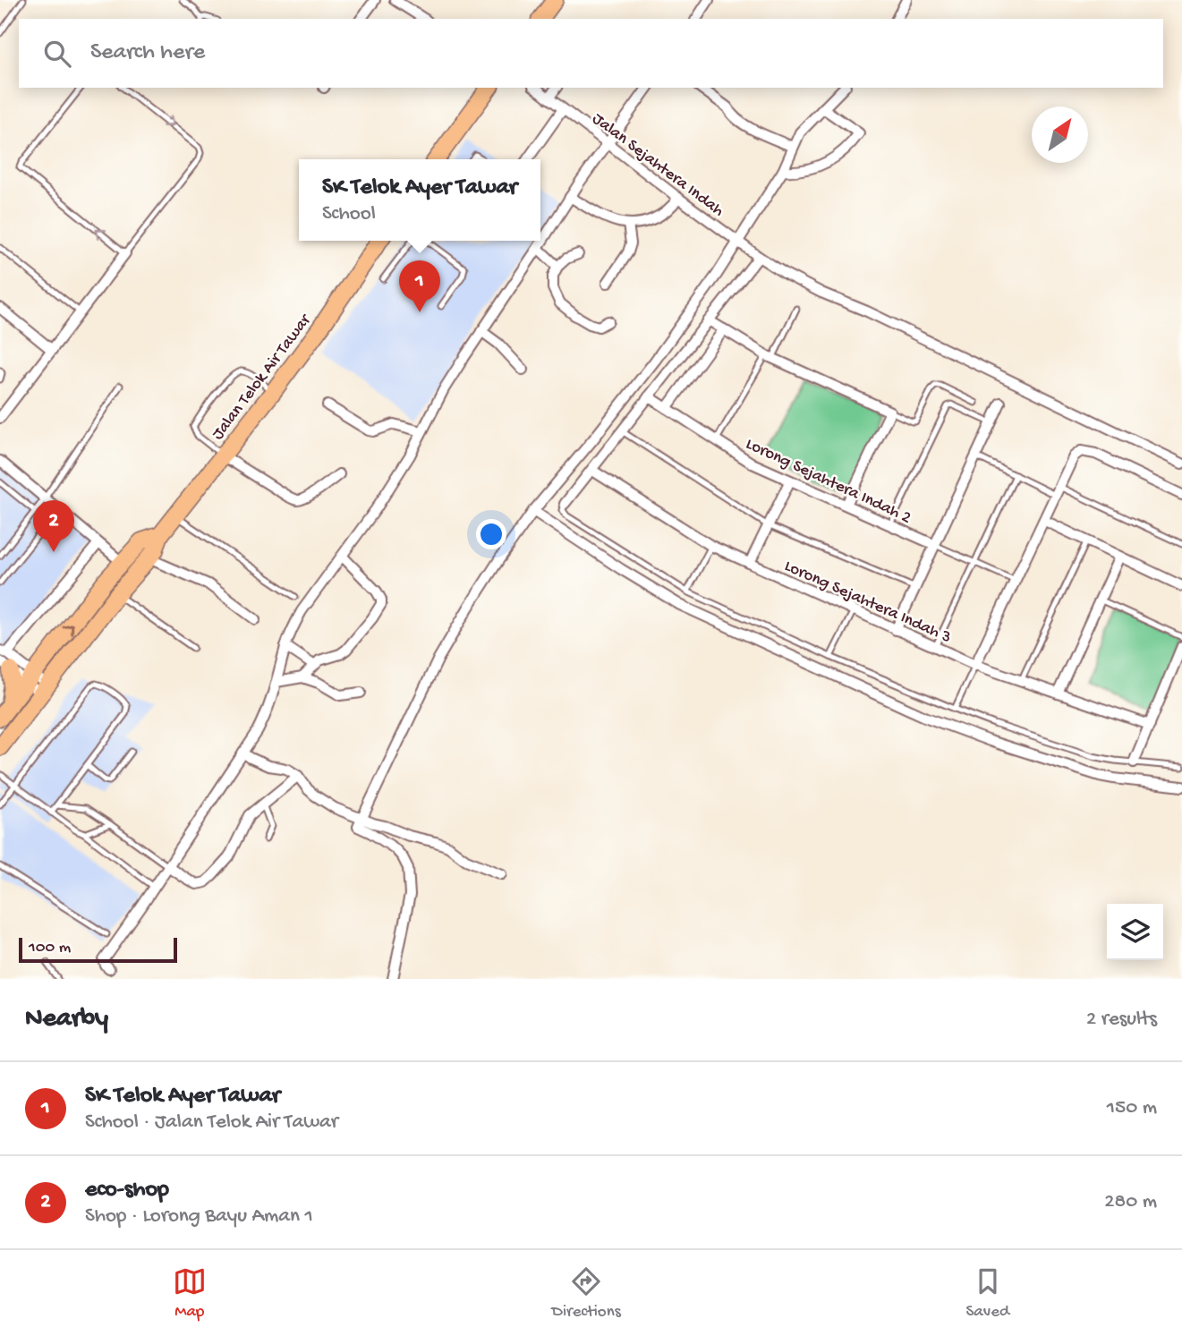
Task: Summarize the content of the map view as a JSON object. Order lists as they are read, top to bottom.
{
  "streets": {
    "main road": ["Jalan Telok Air Tawar"],
    "street": ["Jalan Sejahtera Indah", "Lorong Sejahtera Indah 2", "Lorong Sejahtera Indah 3"]
  },
  "scale_bar": "100 m",
  "north": "top right",
  "page": {
    "search": "Search here",
    "popup": ["SK Telok Ayer Tawar", "School"],
    "pins": ["1", "2"],
    "scale": "100 m",
    "heading": ["Nearby", "2 results"],
    "list": [
      {
        "mark": "1",
        "name": "SK Telok Ayer Tawar",
        "note": "School · Jalan Telok Air Tawar",
        "value": "150 m"
      },
      {
        "mark": "2",
        "name": "eco-shop",
        "note": "Shop · Lorong Bayu Aman 1",
        "value": "280 m"
      }
    ],
    "nav": ["Map", "Directions", "Saved"]
  }
}
